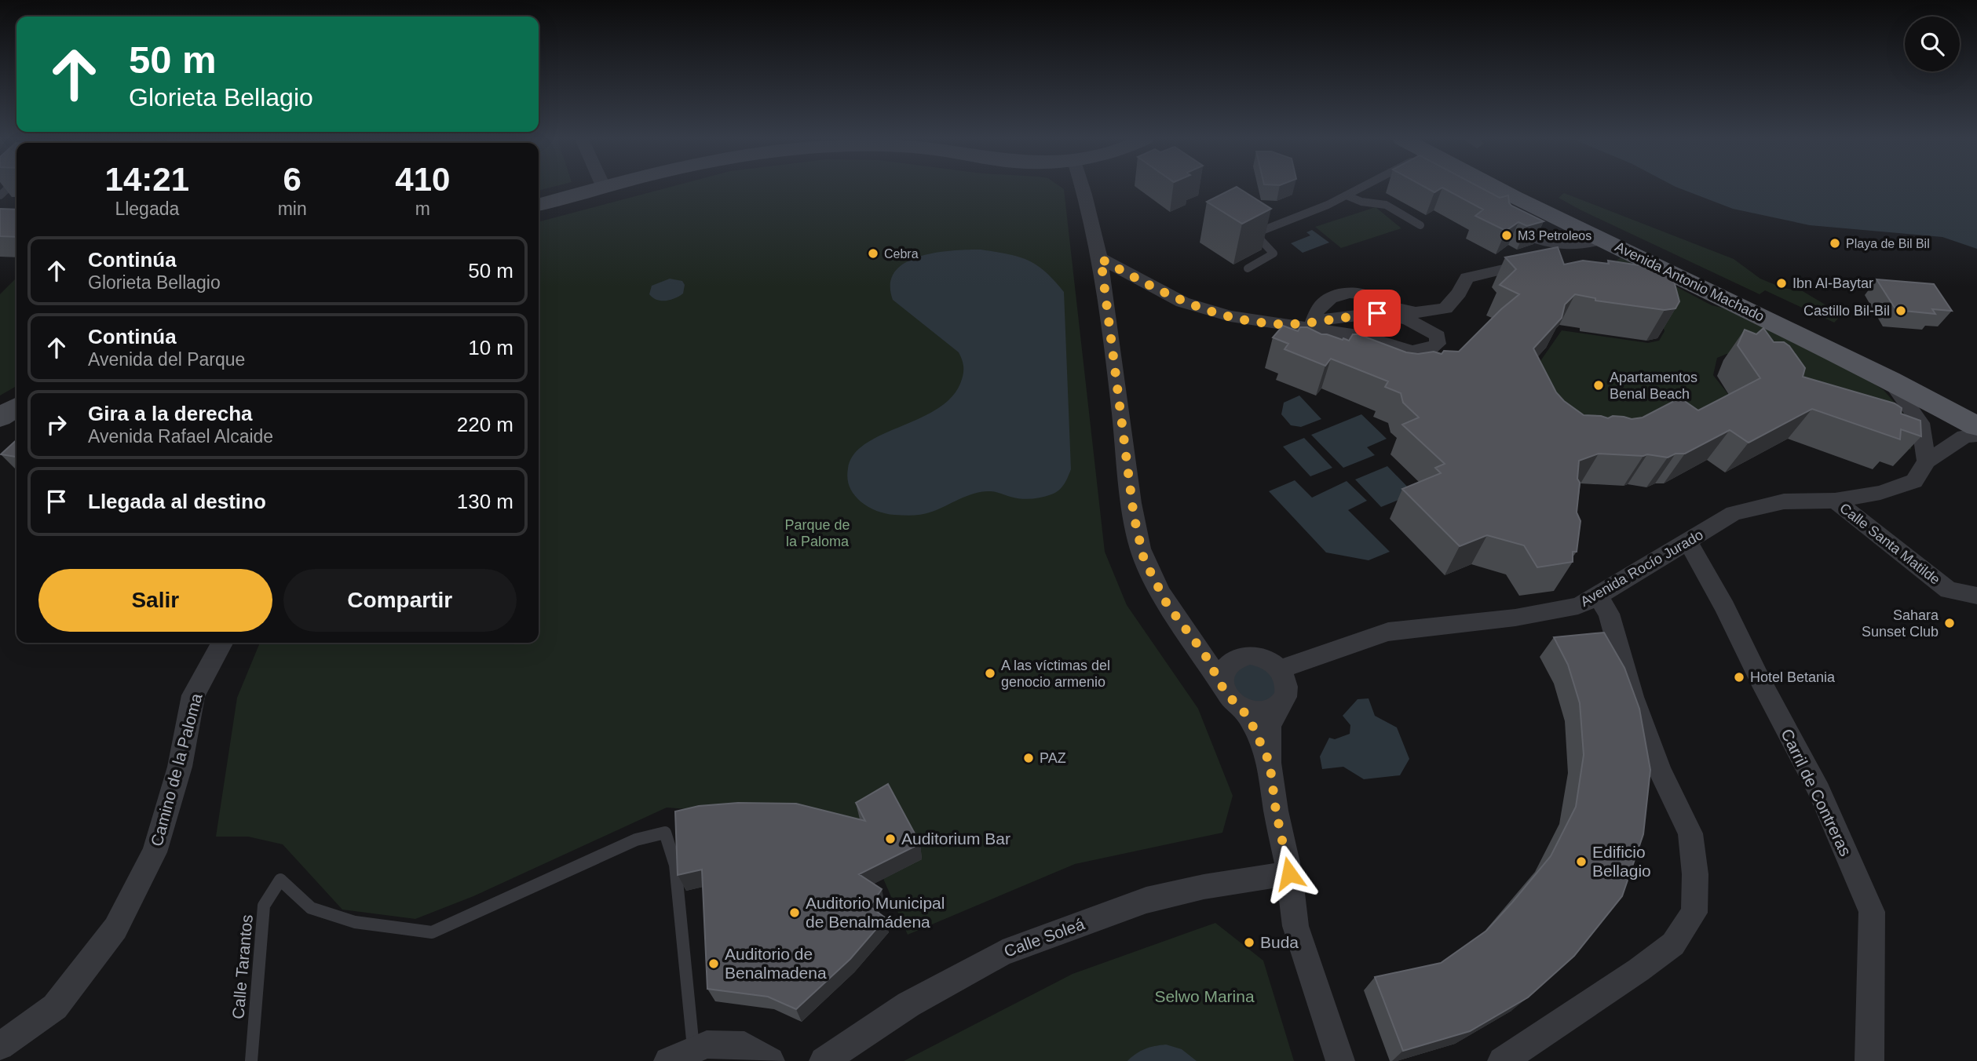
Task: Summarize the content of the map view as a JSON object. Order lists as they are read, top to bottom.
{
  "streets": {
    "main road": ["Avenida Antonio Machado"],
    "street": [
      "Calle Santa Matilde",
      "Avenida Rocío Jurado",
      "Camino de la Paloma",
      "Carril de Contreras",
      "Calle Soleá"
    ],
    "lane": ["Calle Tarantos"]
  },
  "crossings": [
    ["Calle Santa Matilde", "Avenida Rocío Jurado"],
    ["Avenida Rocío Jurado", "Carril de Contreras"]
  ],
  "parks": ["Parque de la Paloma", "Selwo Marina"],
  "places": [
    "M3 Petroleos",
    "Playa de Bil Bil",
    "Cebra",
    "Ibn Al-Baytar",
    "Castillo Bil-Bil",
    "Apartamentos Benal Beach",
    "Sahara Sunset Club",
    "A las víctimas del genocio armenio",
    "Hotel Betania",
    "PAZ",
    "Auditorium Bar",
    "Edificio Bellagio",
    "Auditorio Municipal de Benalmádena",
    "Buda",
    "Auditorio de Benalmadena"
  ],
  "page": {
    "turn": ["50 m", "Glorieta Bellagio"],
    "eta": [
      "14:21",
      "Llegada",
      "6",
      "min",
      "410",
      "m"
    ],
    "list": [
      {
        "name": "Continúa",
        "note": "Glorieta Bellagio",
        "value": "50 m"
      },
      {
        "name": "Continúa",
        "note": "Avenida del Parque",
        "value": "10 m"
      },
      {
        "name": "Gira a la derecha",
        "note": "Avenida Rafael Alcaide",
        "value": "220 m"
      },
      {
        "name": "Llegada al destino",
        "value": "130 m"
      }
    ],
    "buttons": ["Salir", "Compartir"]
  }
}
